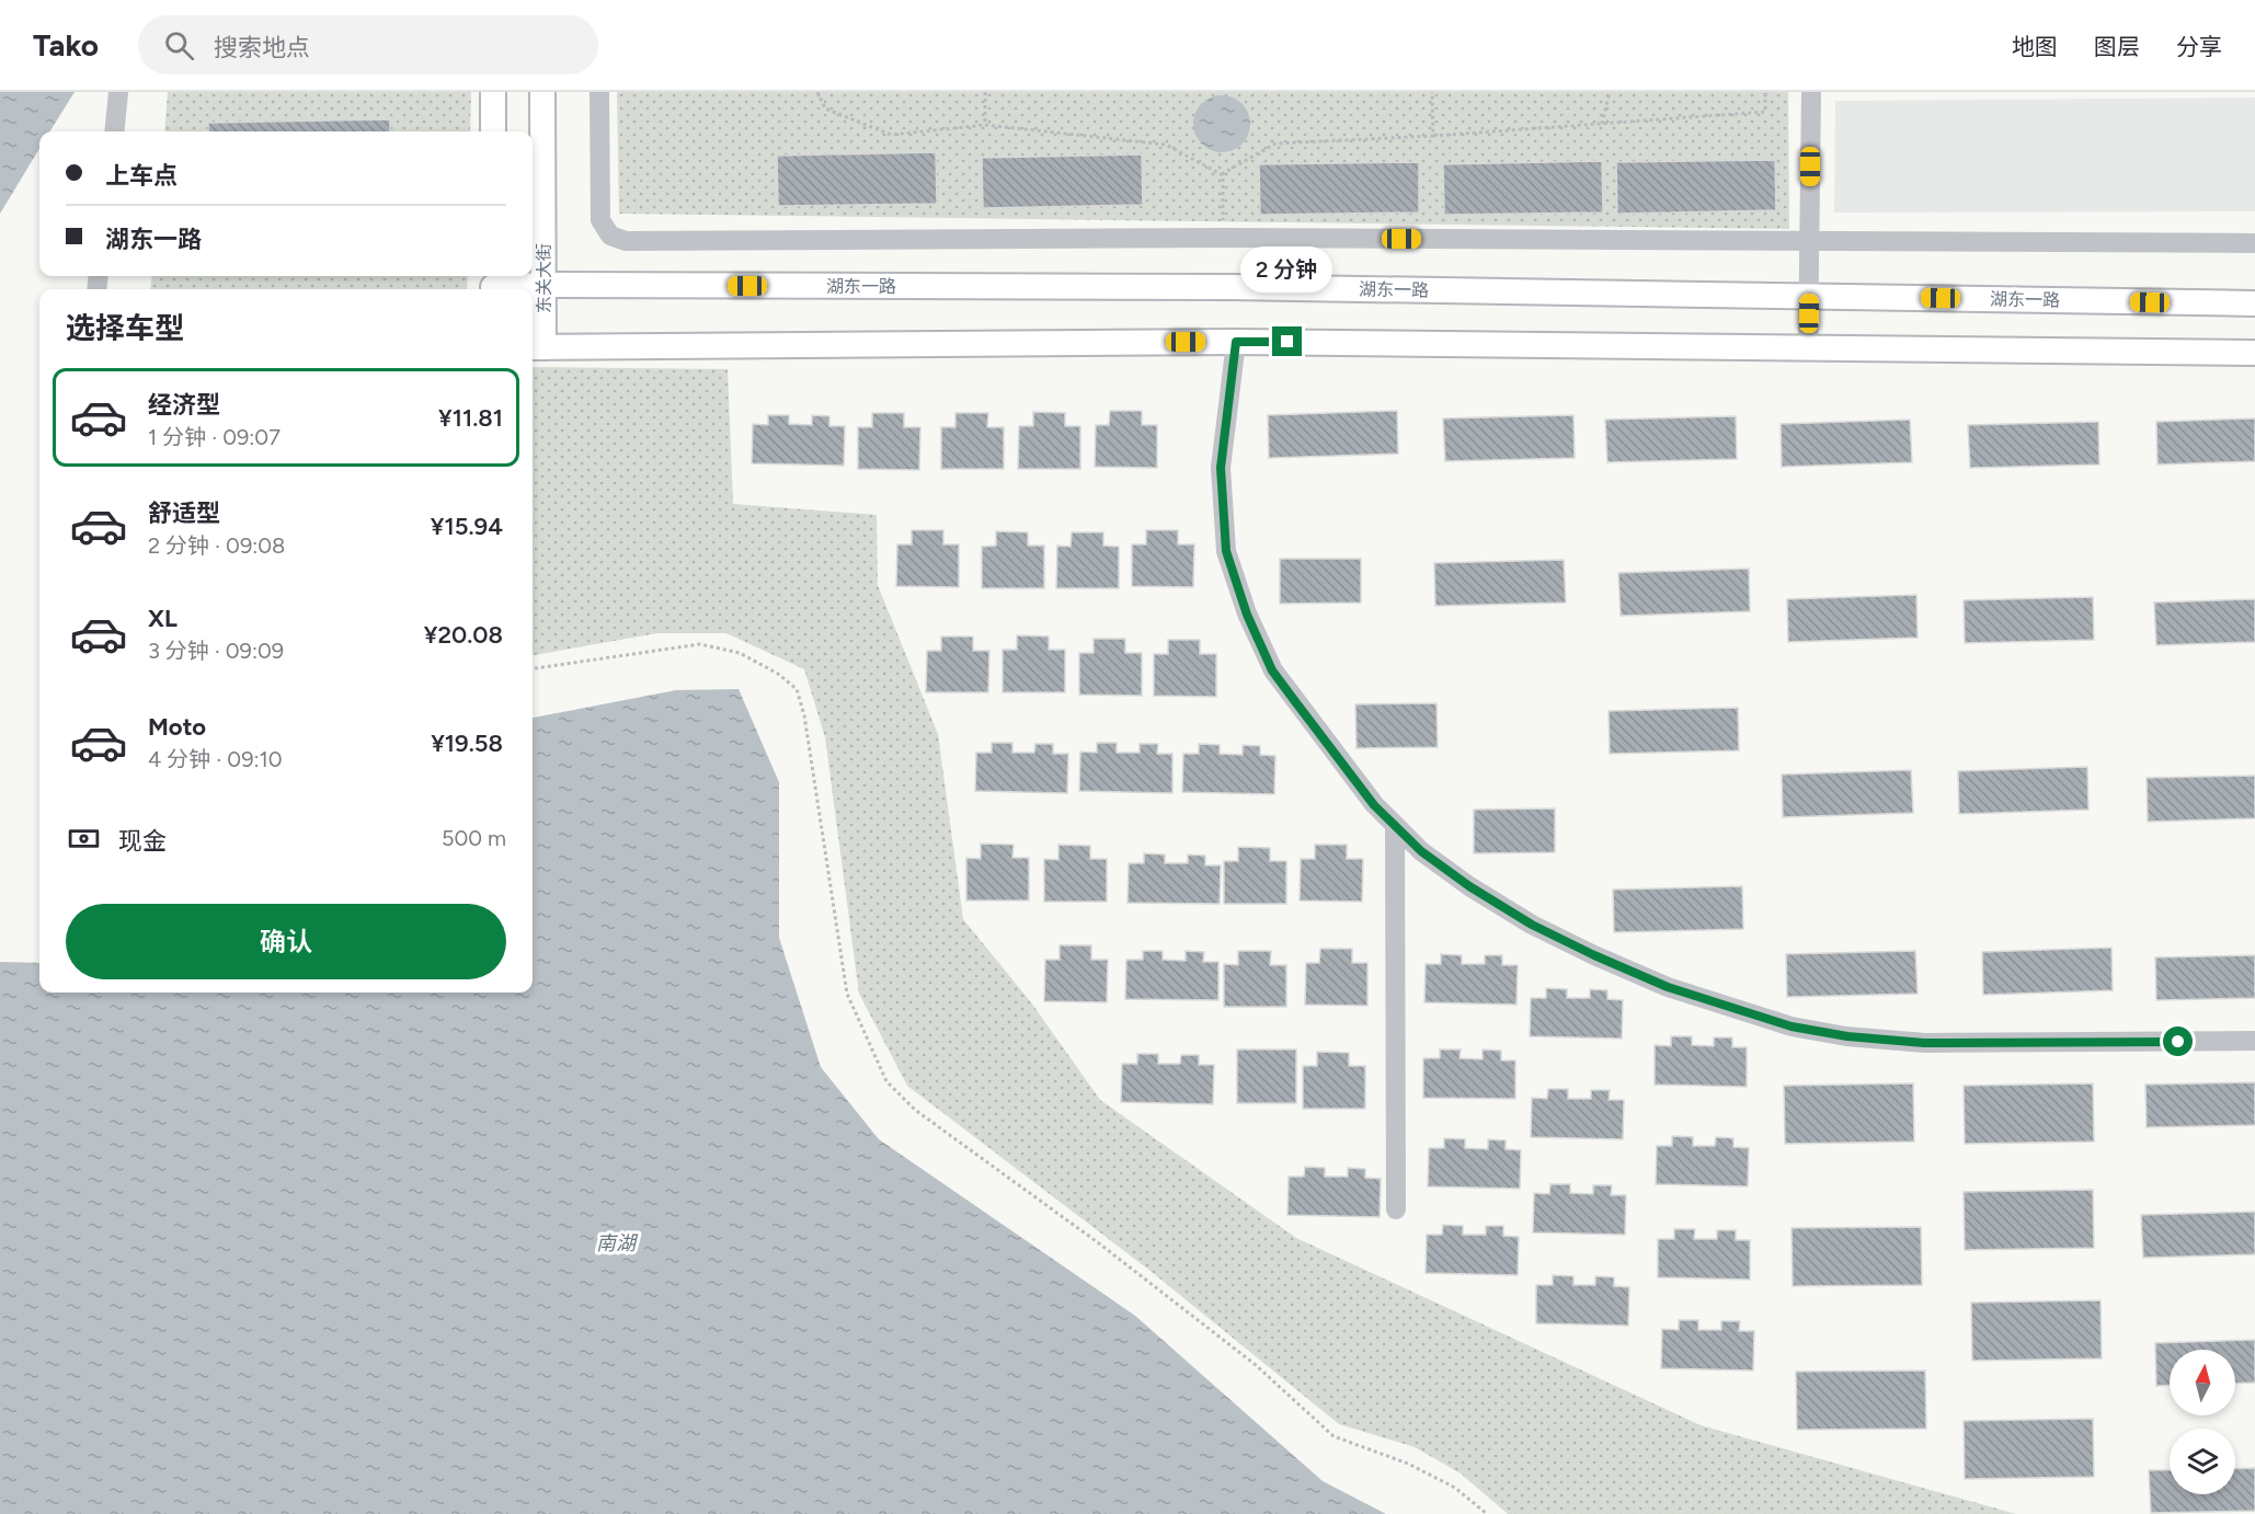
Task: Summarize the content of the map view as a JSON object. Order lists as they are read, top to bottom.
{
  "streets": {
    "main road": ["东关大街", "湖东一路"]
  },
  "crossings": [
    ["东关大街", "湖东一路"]
  ],
  "water": ["南湖"],
  "north": "top",
  "page": {
    "header": "Tako",
    "search": "搜索地点",
    "nav": ["地图", "图层", "分享"],
    "banner": ["上车点", "湖东一路"],
    "bubble": "2 分钟",
    "heading": "选择车型",
    "list": [
      {
        "name": "经济型",
        "note": "1 分钟 · 09:07",
        "value": "¥11.81"
      },
      {
        "name": "舒适型",
        "note": "2 分钟 · 09:08",
        "value": "¥15.94"
      },
      {
        "name": "XL",
        "note": "3 分钟 · 09:09",
        "value": "¥20.08"
      },
      {
        "name": "Moto",
        "note": "4 分钟 · 09:10",
        "value": "¥19.58"
      }
    ],
    "pay": ["现金", "500 m"],
    "buttons": "确认"
  }
}
